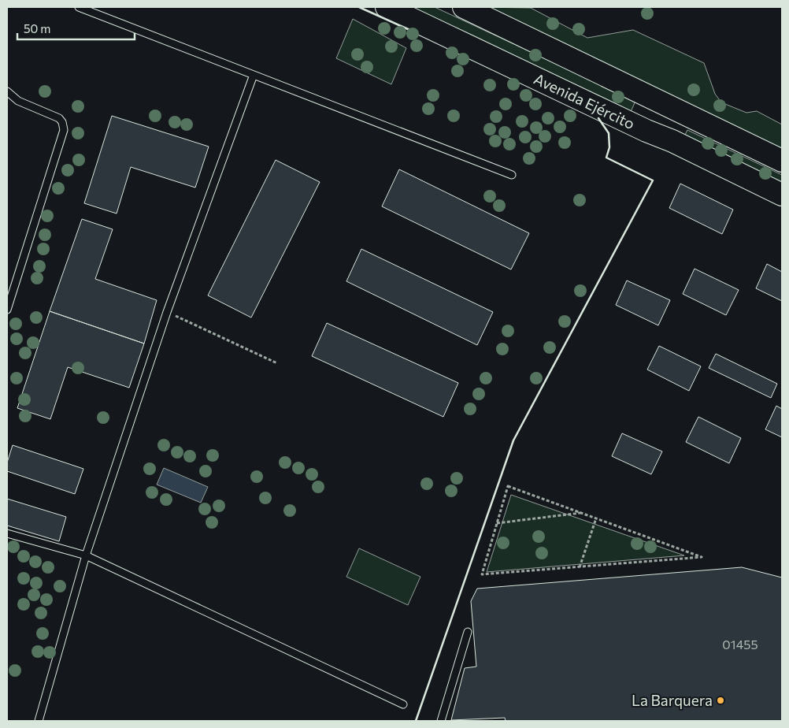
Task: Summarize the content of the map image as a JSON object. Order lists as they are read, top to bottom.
{
  "streets": {
    "highway": ["Avenida Ejército"]
  },
  "places": ["La Barquera"],
  "house_numbers": ["01455"],
  "scale_bar": "50 m"
}
